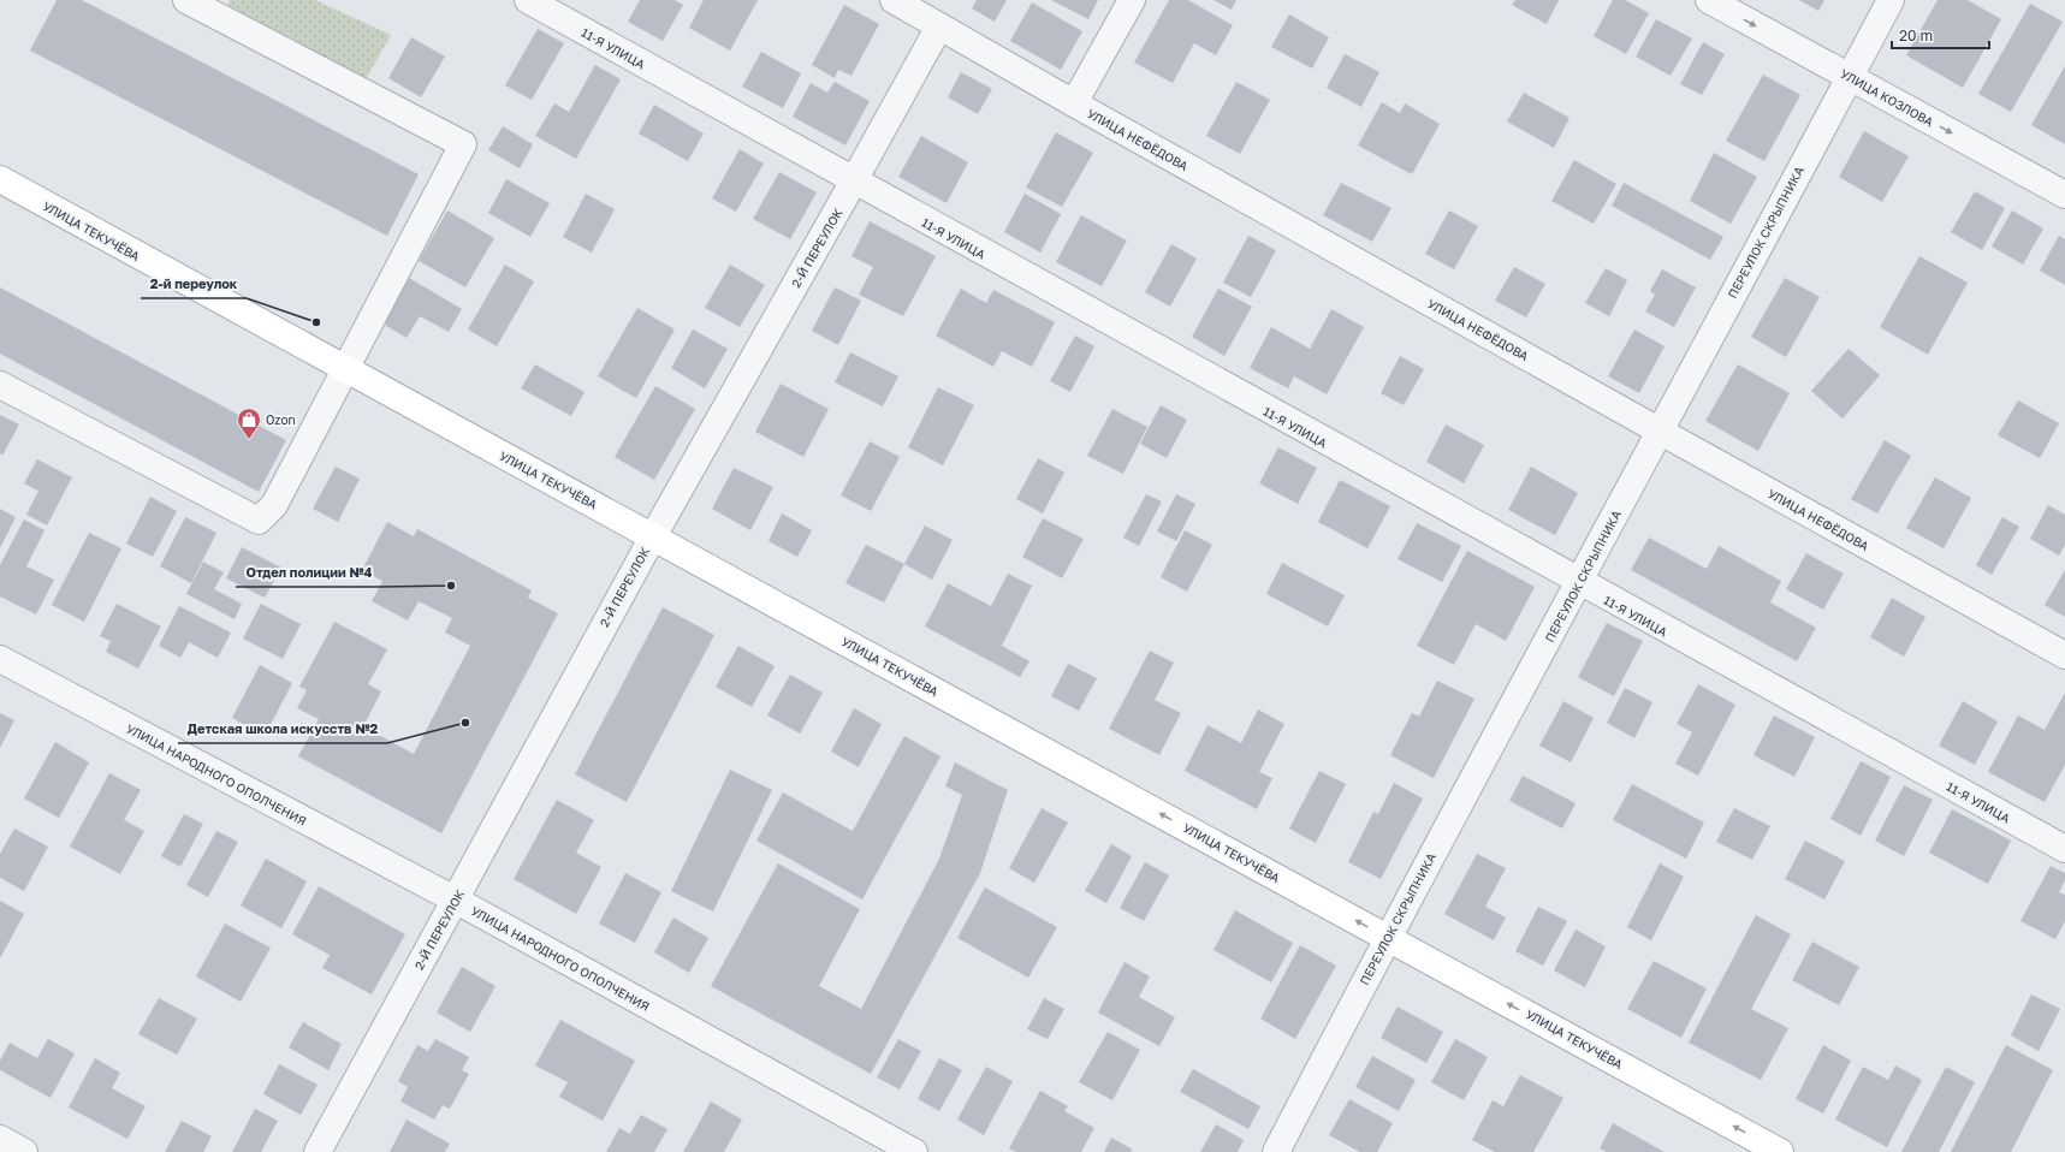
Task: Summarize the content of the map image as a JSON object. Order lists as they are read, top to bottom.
{
  "streets": {
    "main road": ["УЛИЦА ТЕКУЧЁВА"],
    "street": [
      "11-Я УЛИЦА",
      "УЛИЦА КОЗЛОВА",
      "УЛИЦА НЕФЁДОВА",
      "ПЕРЕУЛОК СКРЫПНИКА",
      "2-Й ПЕРЕУЛОК",
      "УЛИЦА НАРОДНОГО ОПОЛЧЕНИЯ"
    ]
  },
  "crossings": [
    ["11-Я УЛИЦА", "ПЕРЕУЛОК СКРЫПНИКА"],
    ["11-Я УЛИЦА", "2-Й ПЕРЕУЛОК"],
    ["УЛИЦА КОЗЛОВА", "ПЕРЕУЛОК СКРЫПНИКА"],
    ["УЛИЦА НЕФЁДОВА", "ПЕРЕУЛОК СКРЫПНИКА"],
    ["УЛИЦА НЕФЁДОВА", "2-Й ПЕРЕУЛОК"],
    ["УЛИЦА ТЕКУЧЁВА", "ПЕРЕУЛОК СКРЫПНИКА"],
    ["УЛИЦА ТЕКУЧЁВА", "2-Й ПЕРЕУЛОК"],
    ["2-Й ПЕРЕУЛОК", "УЛИЦА НАРОДНОГО ОПОЛЧЕНИЯ"]
  ],
  "one_way": ["УЛИЦА КОЗЛОВА", "УЛИЦА ТЕКУЧЁВА"],
  "places": {
    "other": ["2-й переулок", "Отдел полиции №4", "Детская школа искусств №2"],
    "shop": ["Ozon"]
  },
  "scale_bar": "20 m"
}
